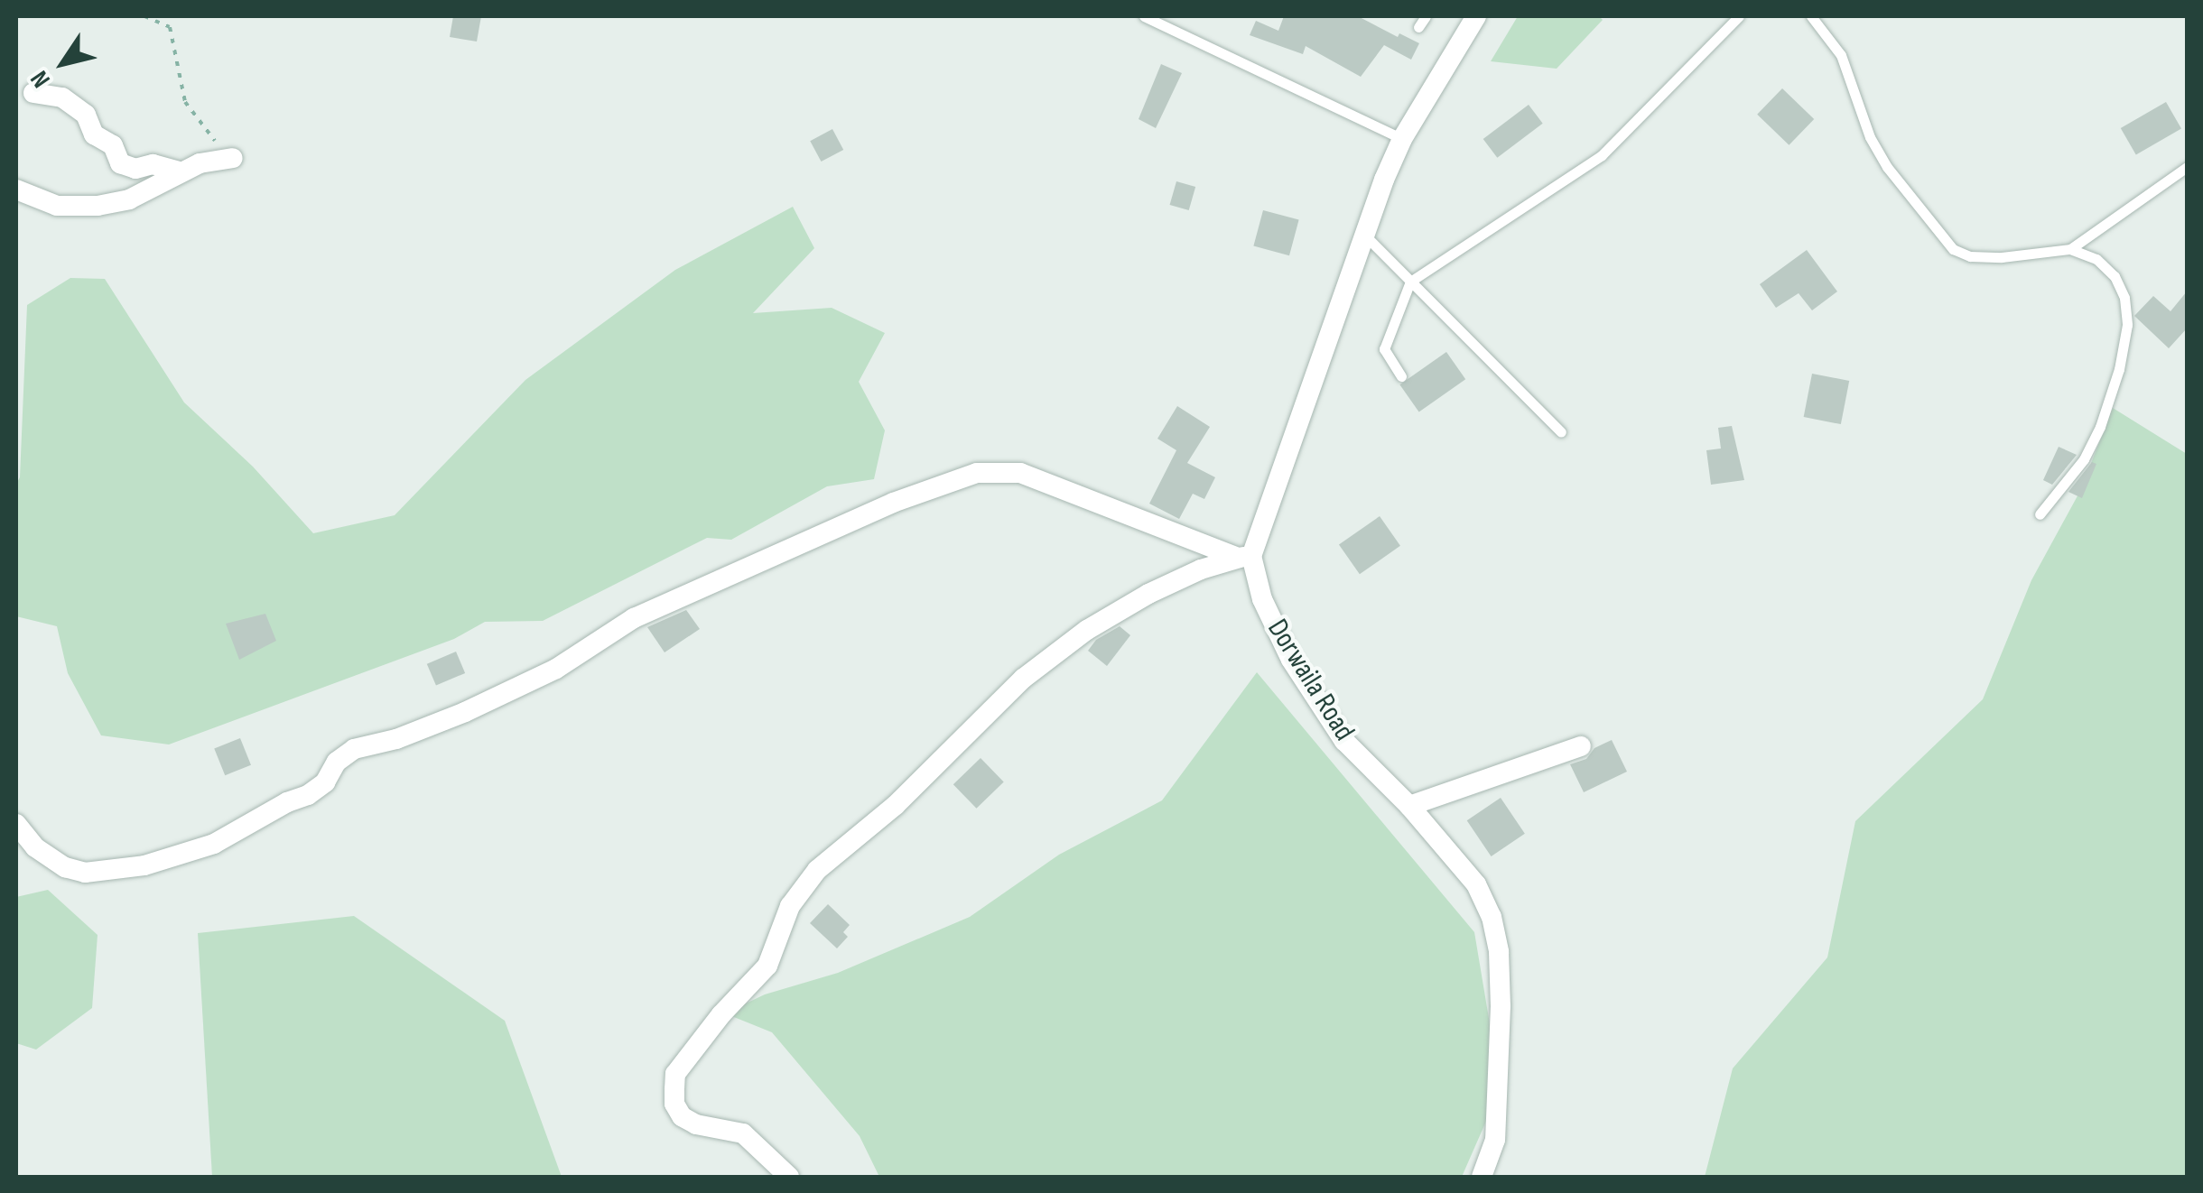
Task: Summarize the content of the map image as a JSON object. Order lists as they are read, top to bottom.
{
  "streets": {
    "street": ["Dorwaila Road"]
  },
  "north": "bottom left"
}
